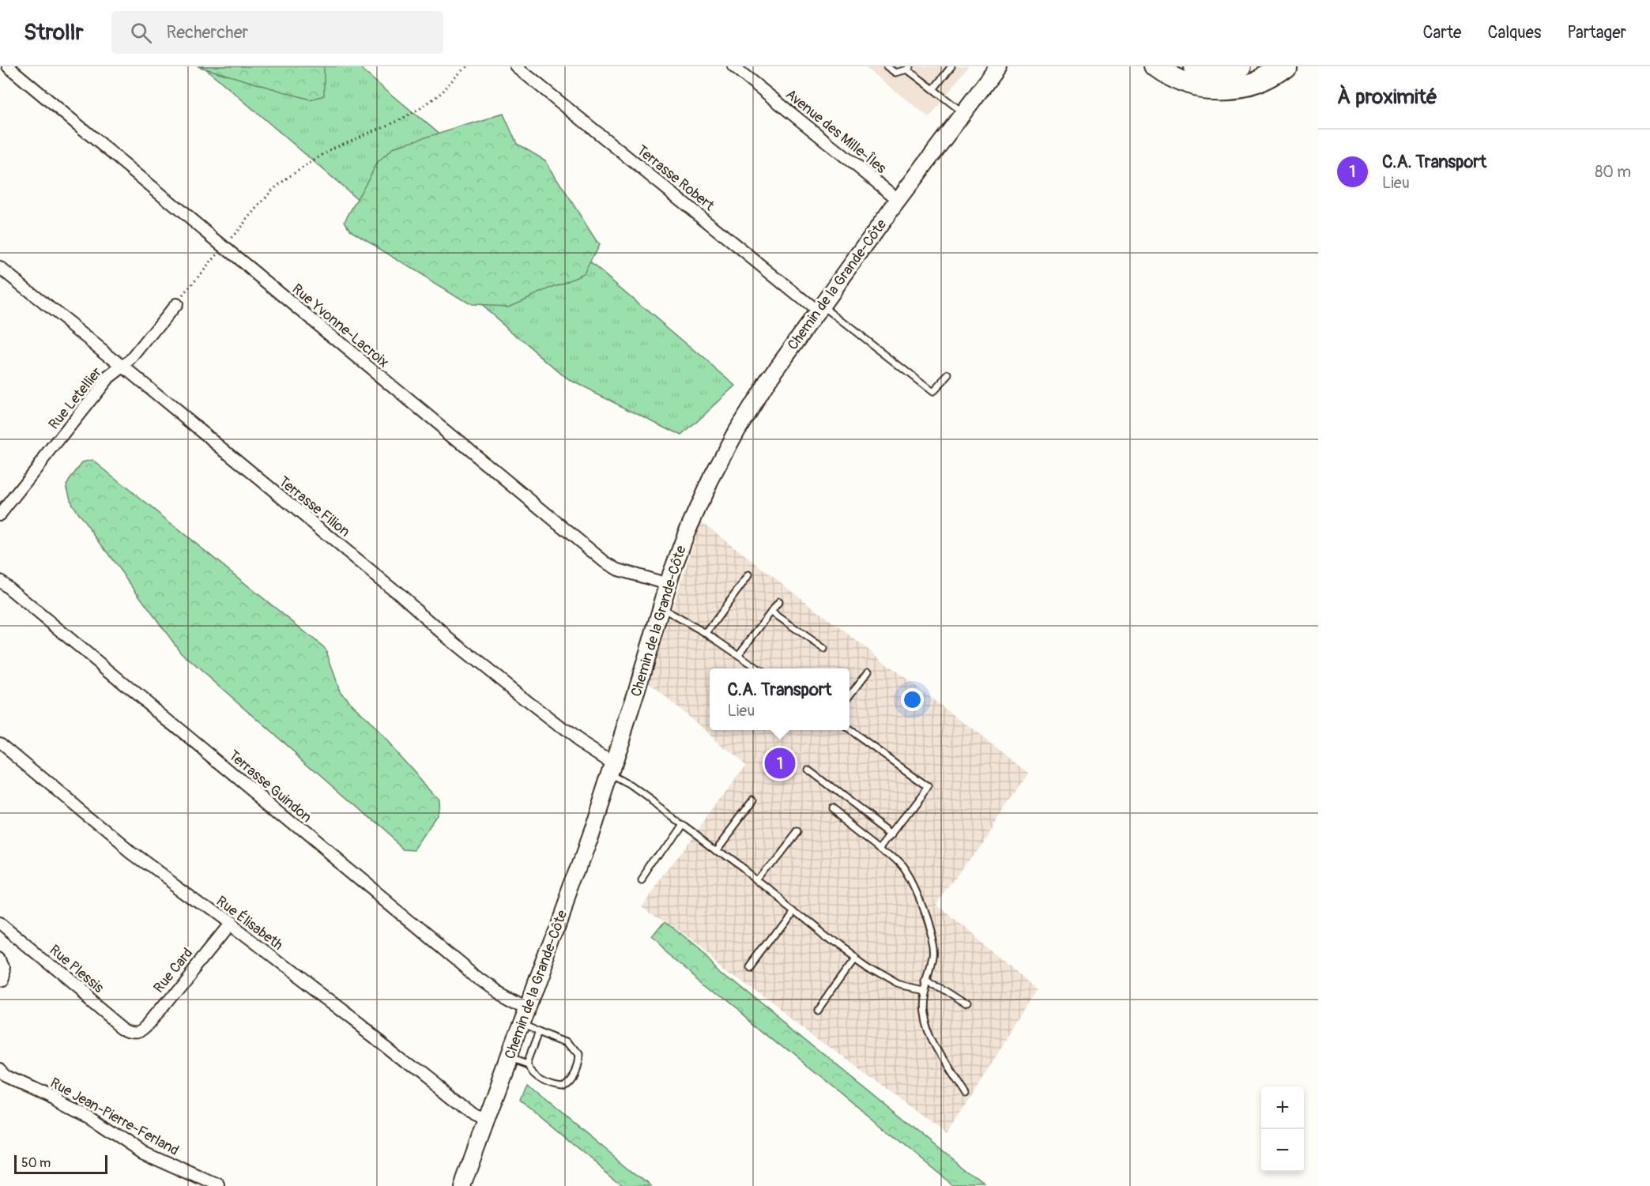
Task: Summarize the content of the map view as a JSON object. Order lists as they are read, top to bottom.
{
  "streets": {
    "main road": ["Chemin de la Grande-Côte"],
    "street": [
      "Avenue des Mille-Îles",
      "Terrasse Robert",
      "Rue Yvonne-Lacroix",
      "Rue Letellier",
      "Terrasse Filion",
      "Terrasse Guindon",
      "Rue Élisabeth",
      "Rue Plessis",
      "Rue Card",
      "Rue Jean-Pierre-Ferland"
    ]
  },
  "crossings": [
    ["Avenue des Mille-Îles", "Chemin de la Grande-Côte"],
    ["Terrasse Robert", "Chemin de la Grande-Côte"],
    ["Chemin de la Grande-Côte", "Rue Yvonne-Lacroix"],
    ["Chemin de la Grande-Côte", "Terrasse Filion"],
    ["Chemin de la Grande-Côte", "Terrasse Guindon"],
    ["Chemin de la Grande-Côte", "Rue Élisabeth"],
    ["Rue Letellier", "Terrasse Filion"],
    ["Rue Élisabeth", "Rue Card"],
    ["Rue Plessis", "Rue Card"]
  ],
  "scale_bar": "50 m",
  "page": {
    "header": "Strollr",
    "search": "Rechercher",
    "nav": ["Carte", "Calques", "Partager"],
    "heading": "À proximité",
    "list": [
      {
        "mark": "1",
        "name": "C.A. Transport",
        "note": "Lieu",
        "value": "80 m"
      }
    ],
    "popup": ["C.A. Transport", "Lieu"],
    "pins": "1",
    "map_buttons": ["+", "−"],
    "scale": "50 m"
  }
}
